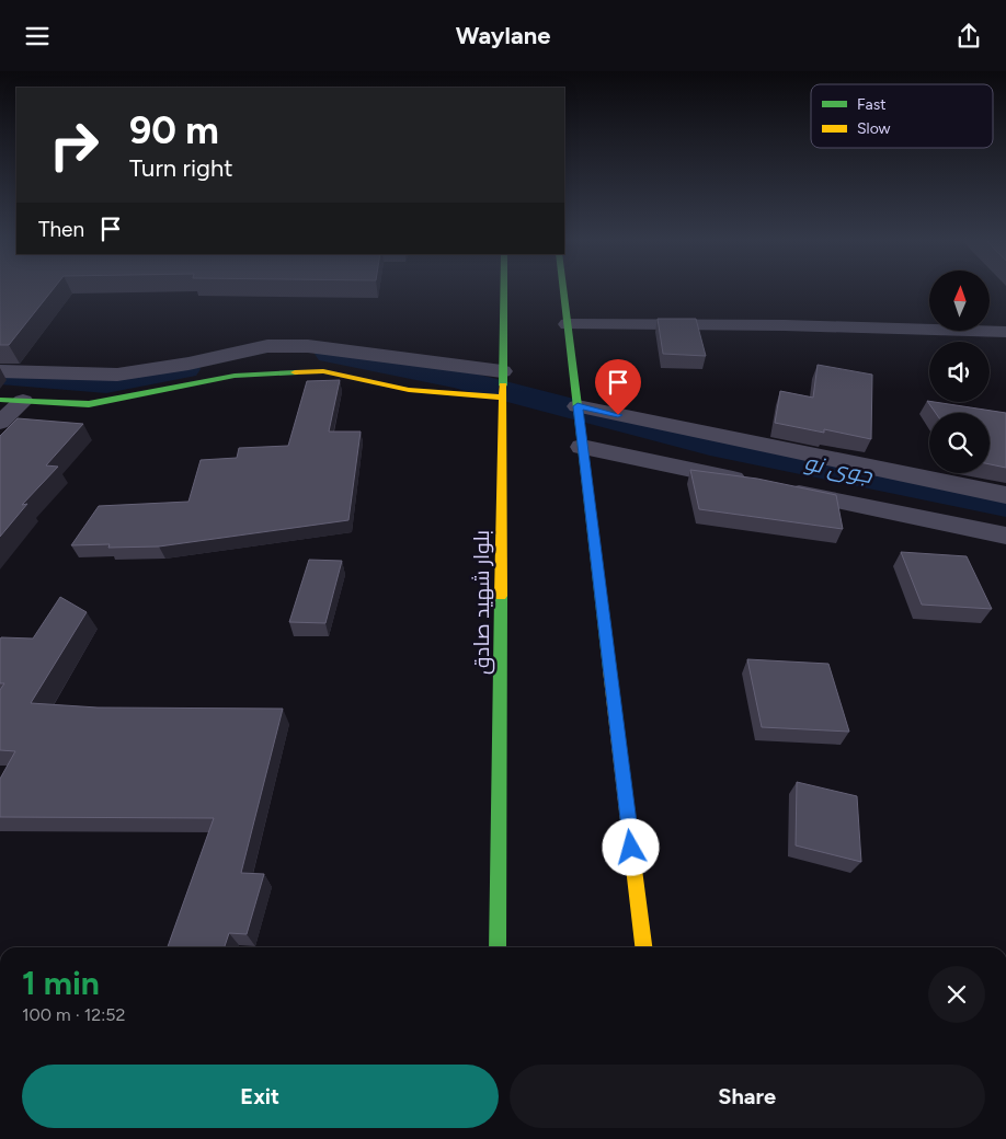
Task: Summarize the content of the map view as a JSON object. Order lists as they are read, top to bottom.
{
  "streets": {
    "main road": ["بلوار شهید صادق"]
  },
  "water": ["جوی نو"],
  "legend": ["Fast", "Slow"],
  "north": "top",
  "page": {
    "header": "Waylane",
    "turn": ["90 m", "Turn right"],
    "then": "Then",
    "heading": ["1 min", "100 m · 12:52"],
    "buttons": ["Exit", "Share"]
  }
}
